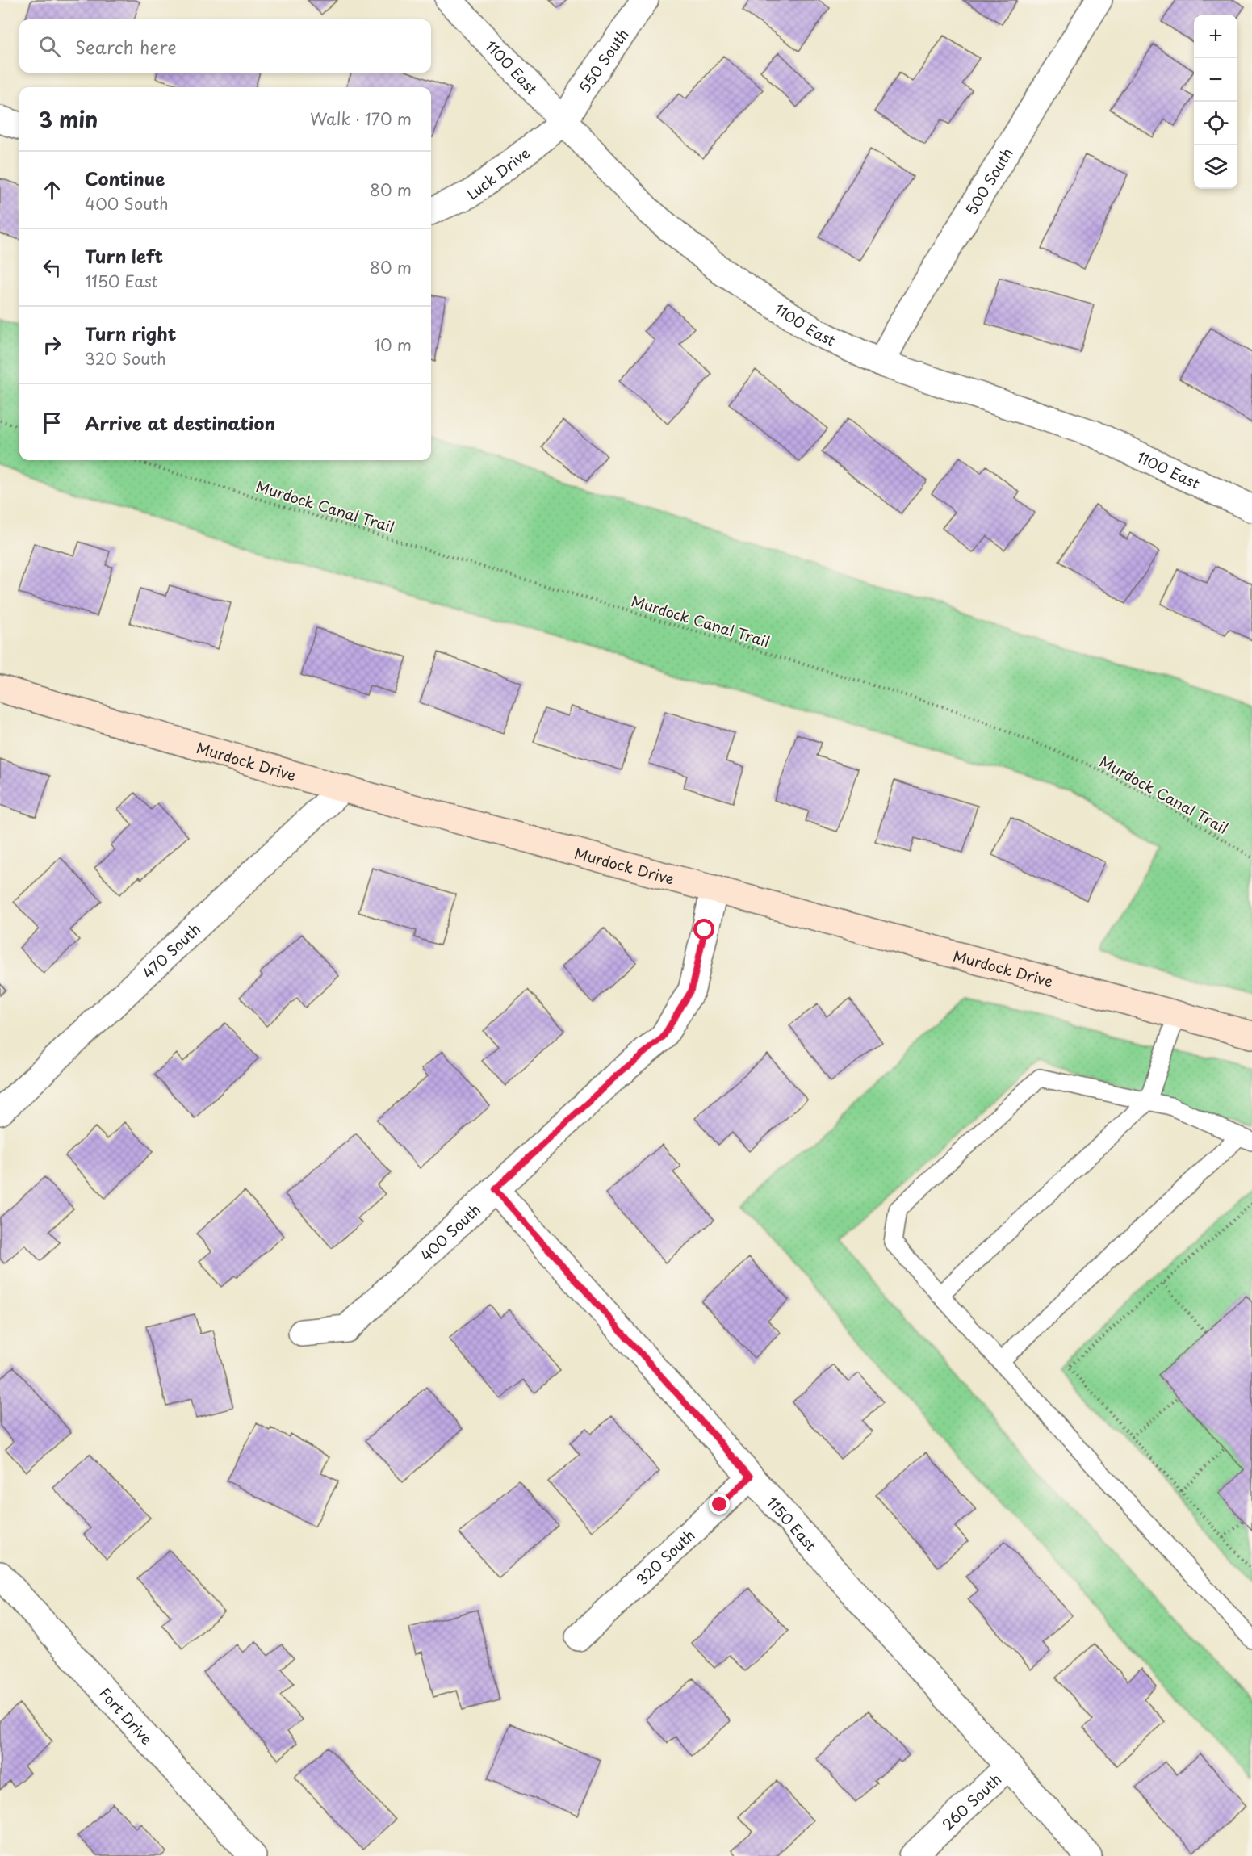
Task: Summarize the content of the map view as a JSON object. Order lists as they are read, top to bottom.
{
  "streets": {
    "street": [
      "550 South",
      "1100 East",
      "Luck Drive",
      "500 South",
      "Murdock Drive",
      "470 South",
      "400 South",
      "1150 East",
      "320 South",
      "Fort Drive",
      "260 South"
    ],
    "path": ["Murdock Canal Trail"]
  },
  "crossings": [
    ["550 South", "1100 East"],
    ["550 South", "Luck Drive"],
    ["1100 East", "Luck Drive"],
    ["1100 East", "500 South"],
    ["Murdock Drive", "470 South"],
    ["Murdock Drive", "400 South"],
    ["400 South", "1150 East"],
    ["1150 East", "320 South"],
    ["1150 East", "260 South"]
  ],
  "page": {
    "map_buttons": ["+", "−"],
    "search": "Search here",
    "heading": ["3 min", "Walk · 170 m"],
    "list": [
      ["Continue", "400 South", "80 m"],
      ["Turn left", "1150 East", "80 m"],
      ["Turn right", "320 South", "10 m"],
      "Arrive at destination"
    ]
  }
}
